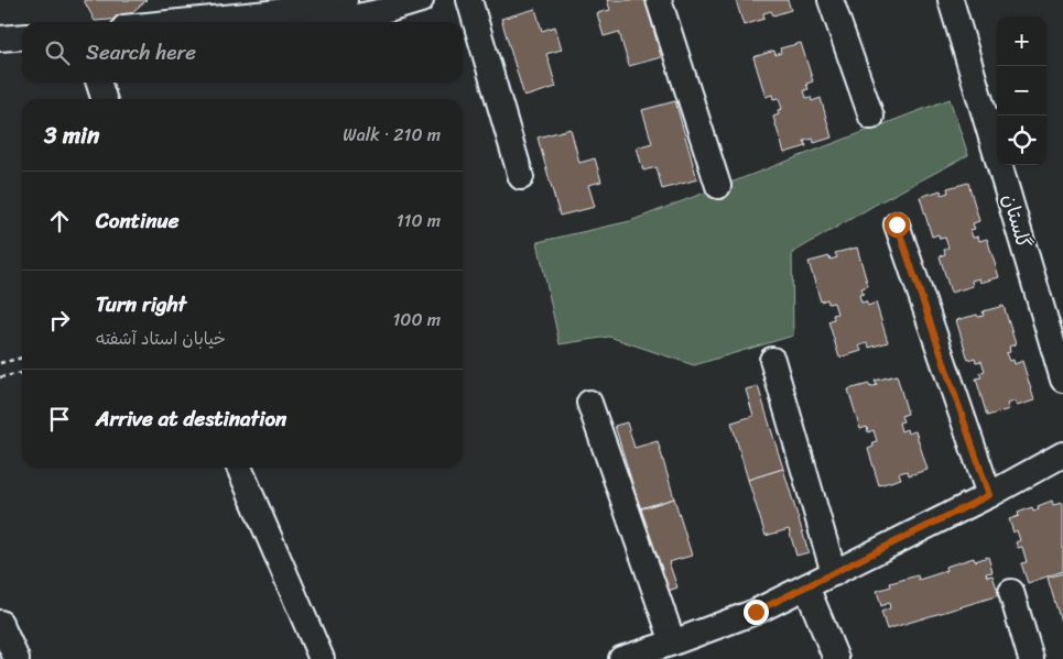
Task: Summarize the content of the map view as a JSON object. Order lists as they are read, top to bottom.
{
  "streets": {
    "street": ["گلستان"]
  },
  "page": {
    "map_buttons": ["+", "−"],
    "search": "Search here",
    "heading": ["3 min", "Walk · 210 m"],
    "list": [
      ["Continue", "110 m"],
      ["Turn right", "خیابان استاد آشفته", "100 m"],
      "Arrive at destination"
    ]
  }
}
